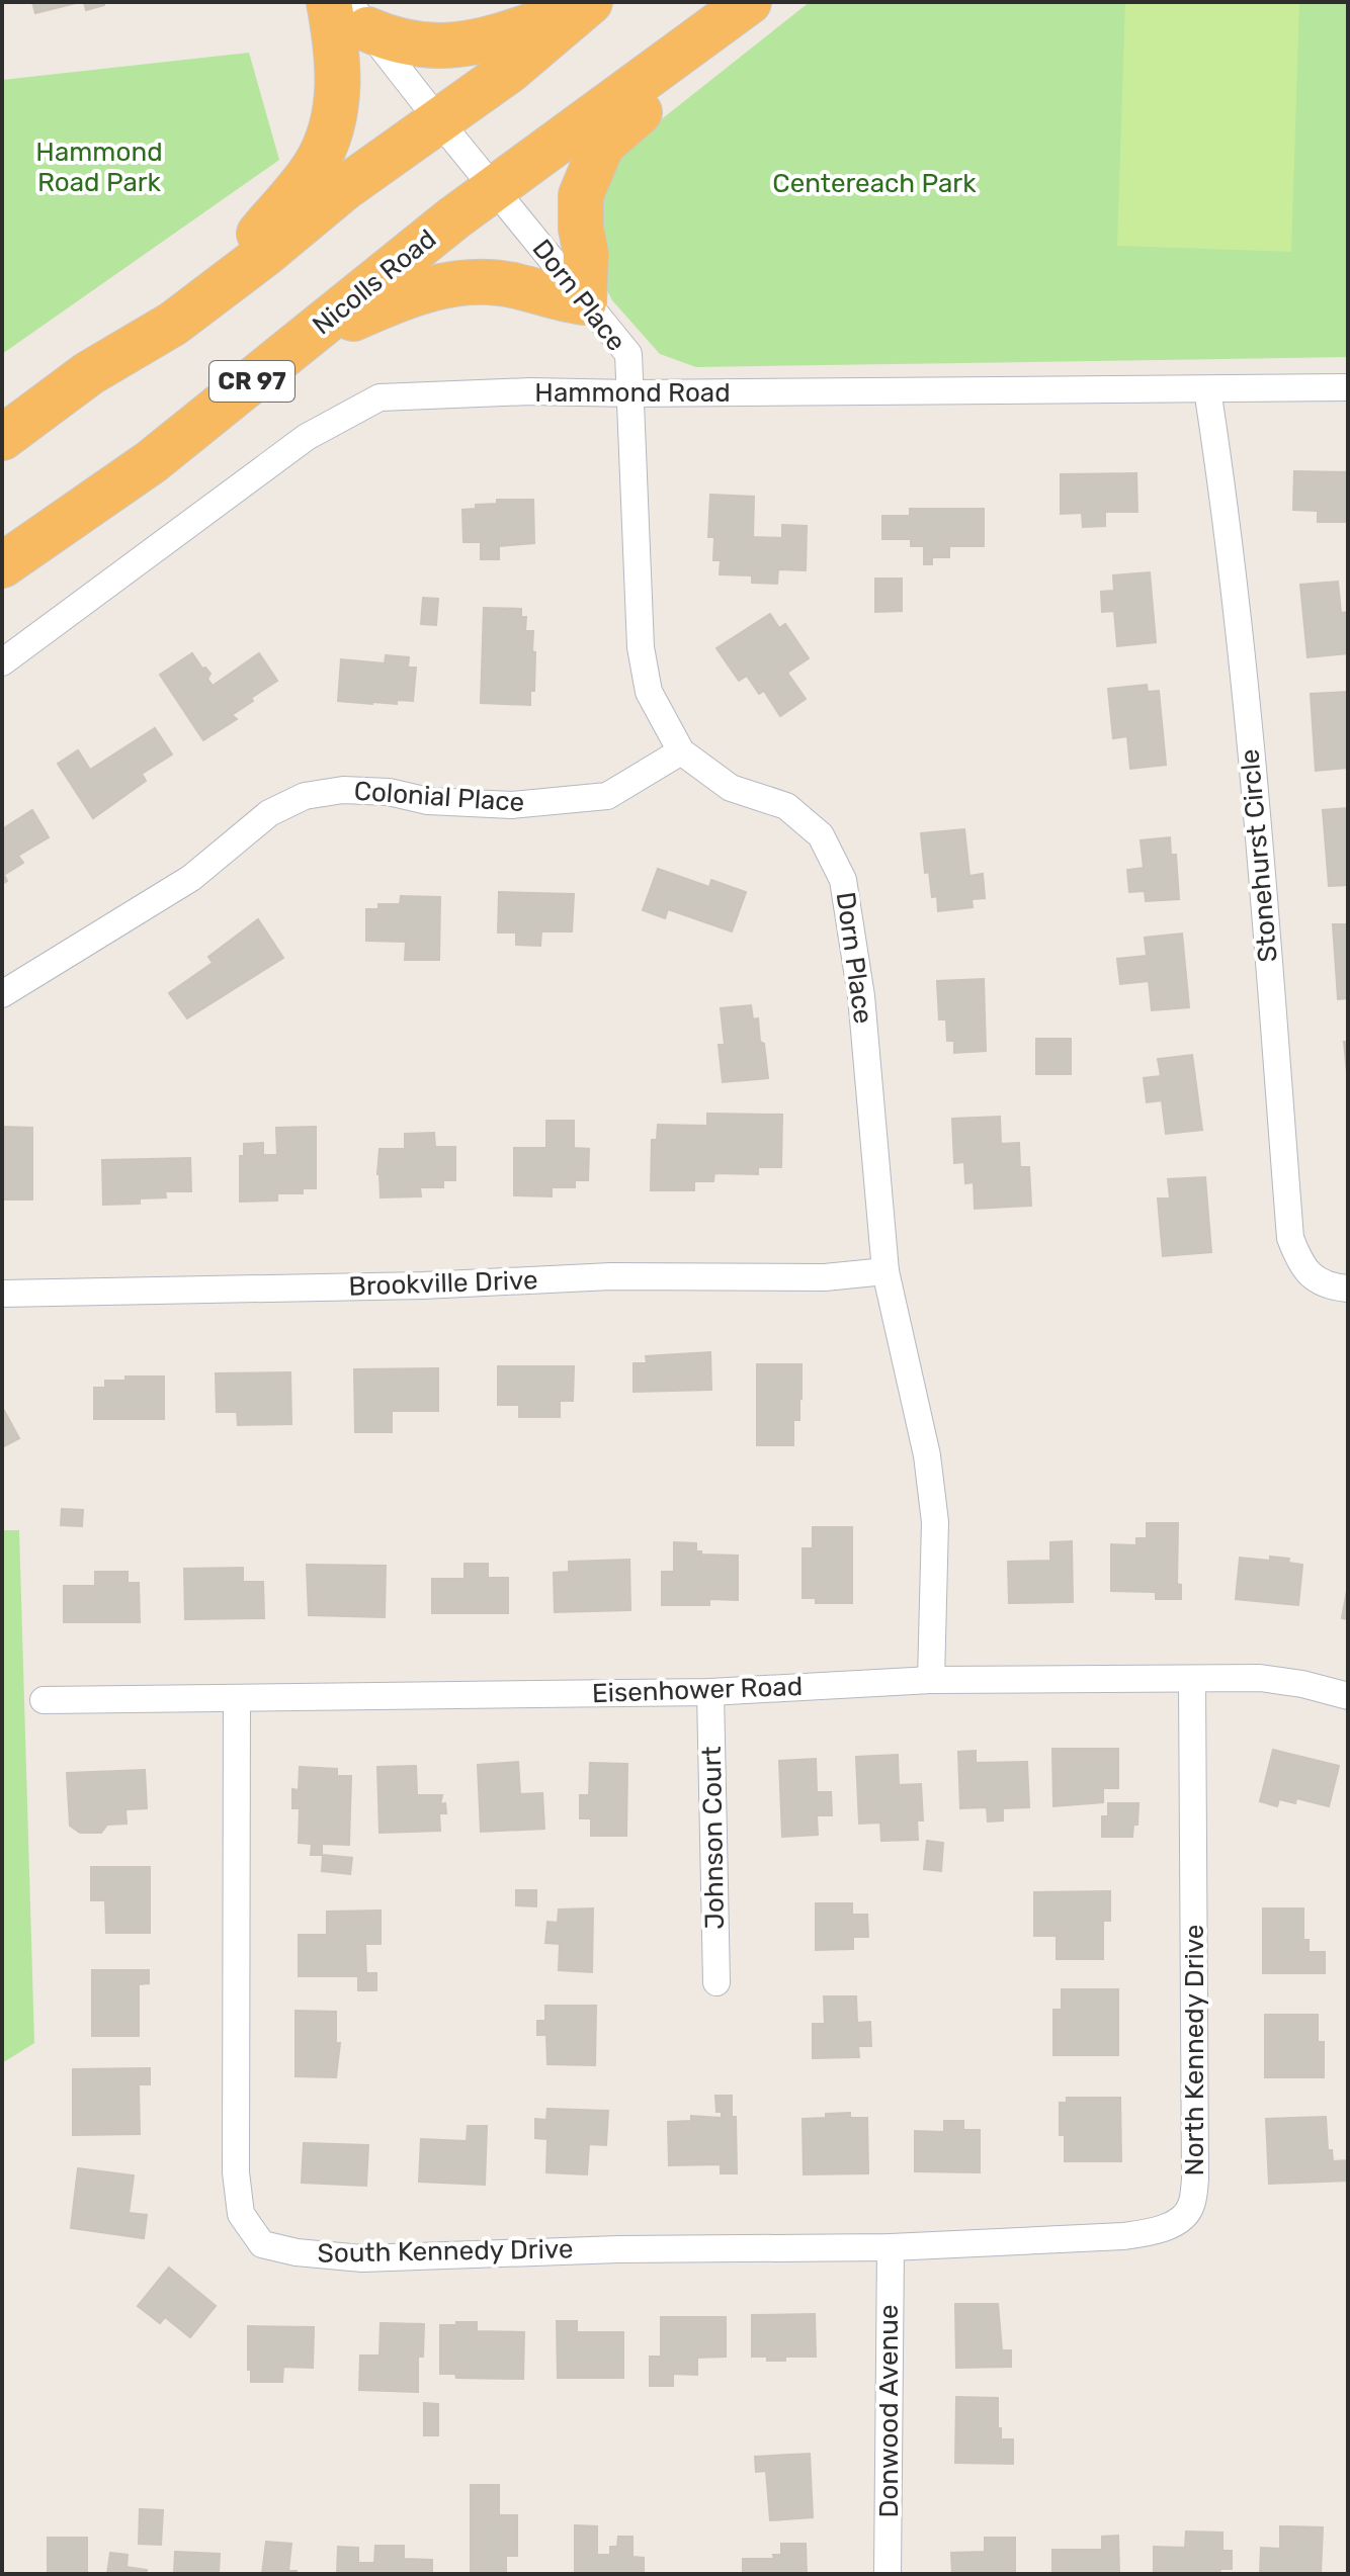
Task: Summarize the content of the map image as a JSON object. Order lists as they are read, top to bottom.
{
  "streets": {
    "highway": ["Nicolls Road", "CR 97"],
    "street": [
      "Dorn Place",
      "Hammond Road",
      "Colonial Place",
      "Stonehurst Circle",
      "Brookville Drive",
      "Eisenhower Road",
      "Johnson Court",
      "North Kennedy Drive",
      "South Kennedy Drive",
      "Donwood Avenue"
    ]
  },
  "crossings": [
    ["Nicolls Road", "Dorn Place"],
    ["Dorn Place", "Hammond Road"],
    ["Dorn Place", "Colonial Place"],
    ["Dorn Place", "Brookville Drive"],
    ["Dorn Place", "Eisenhower Road"],
    ["Hammond Road", "Stonehurst Circle"],
    ["Eisenhower Road", "Johnson Court"],
    ["Eisenhower Road", "North Kennedy Drive"],
    ["Eisenhower Road", "South Kennedy Drive"],
    ["North Kennedy Drive", "South Kennedy Drive"],
    ["North Kennedy Drive", "Donwood Avenue"],
    ["South Kennedy Drive", "Donwood Avenue"]
  ],
  "parks": ["Hammond Road Park", "Centereach Park"]
}
